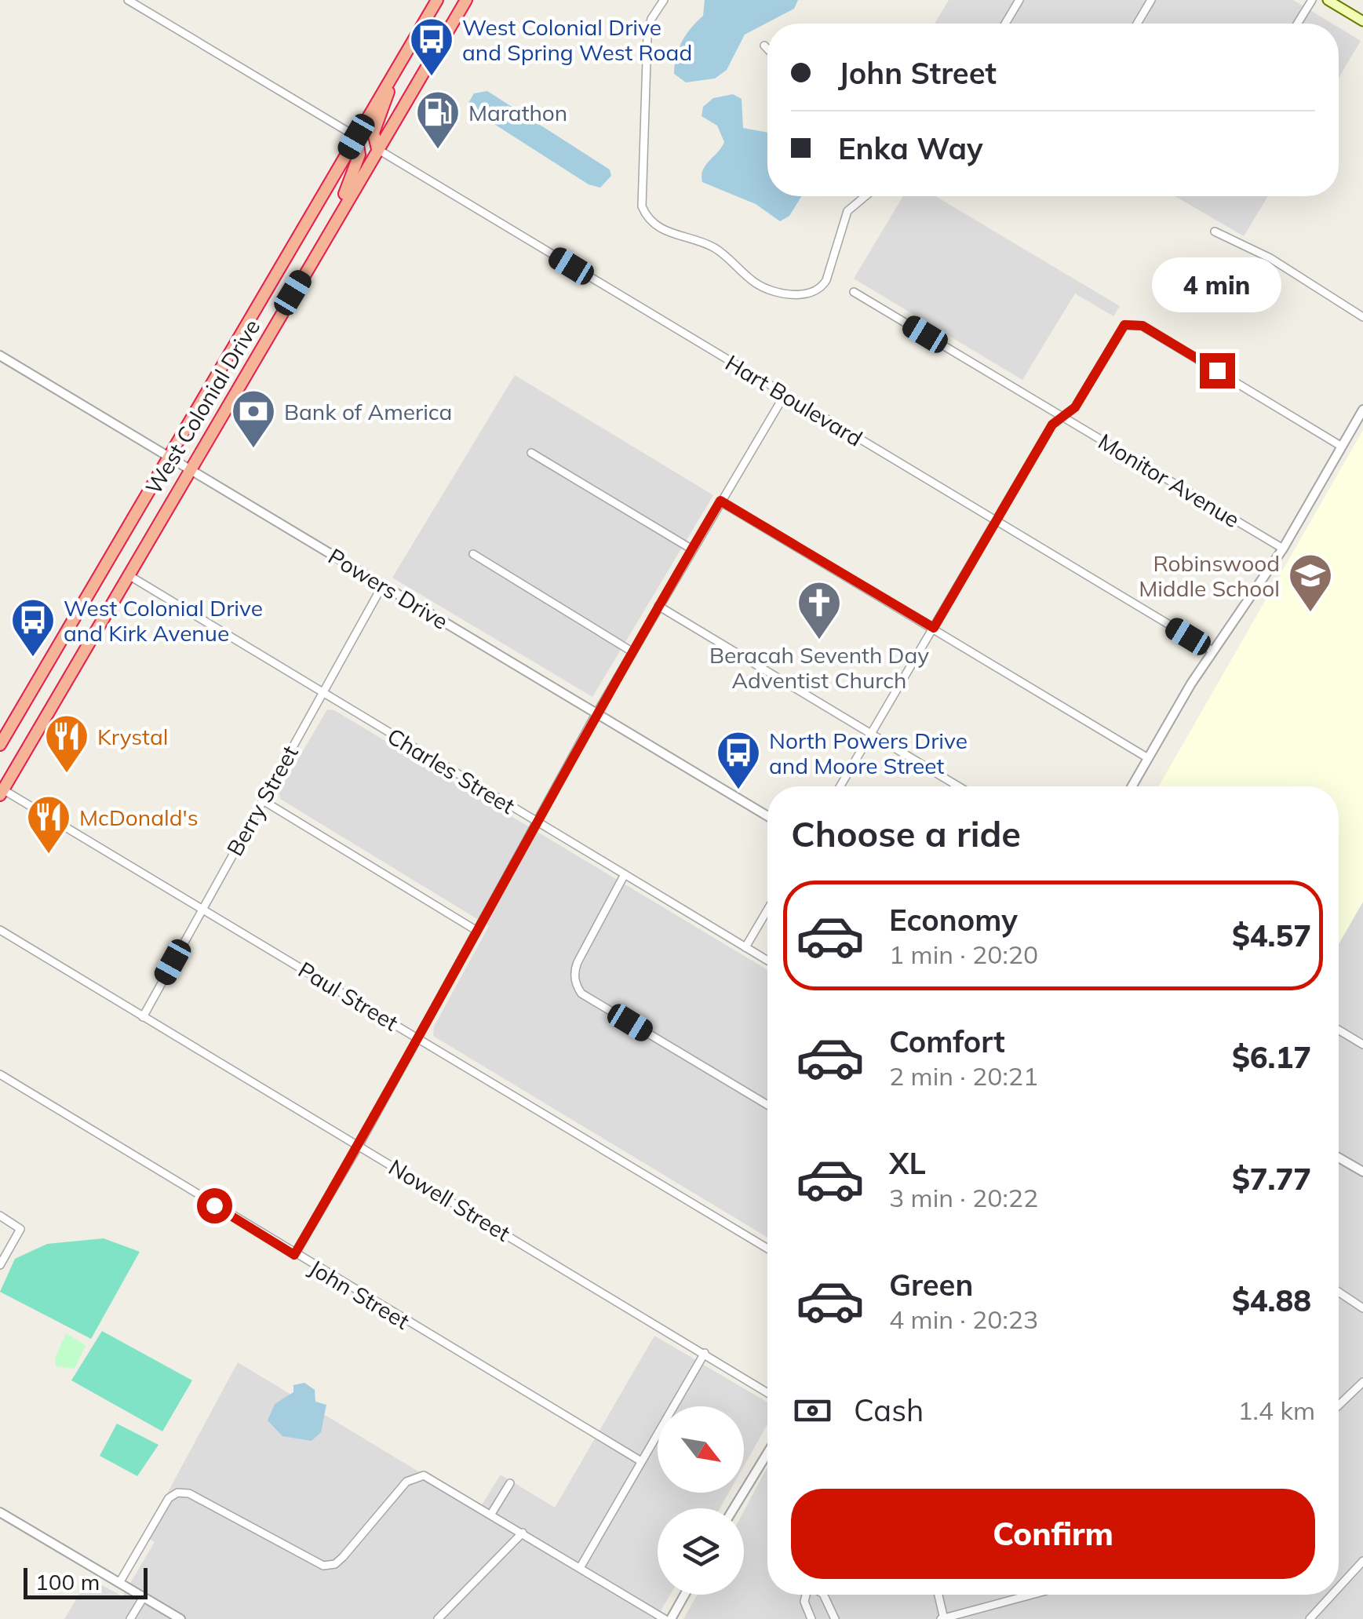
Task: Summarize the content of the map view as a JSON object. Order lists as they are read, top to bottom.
{
  "streets": {
    "highway": ["West Colonial Drive"],
    "street": [
      "Hart Boulevard",
      "Monitor Avenue",
      "Powers Drive",
      "Charles Street",
      "Berry Street",
      "Paul Street",
      "Nowell Street",
      "John Street"
    ]
  },
  "crossings": [
    ["Hart Boulevard", "West Colonial Drive"],
    ["West Colonial Drive", "Powers Drive"],
    ["West Colonial Drive", "Charles Street"],
    ["West Colonial Drive", "Paul Street"],
    ["Powers Drive", "Berry Street"],
    ["Charles Street", "Berry Street"],
    ["Berry Street", "Paul Street"],
    ["Berry Street", "Nowell Street"]
  ],
  "places": {
    "bus stop": ["West Colonial Drive and Spring West Road", "West Colonial Drive and Kirk Avenue", "North Powers Drive and Moore Street"],
    "fuel station": ["Marathon"],
    "bank": ["Bank of America"],
    "school or university": ["Robinswood Middle School"],
    "church": ["Beracah Seventh Day Adventist Church"],
    "restaurant": ["Krystal", "McDonald's"]
  },
  "scale_bar": "100 m",
  "north": "bottom right",
  "page": {
    "banner": ["John Street", "Enka Way"],
    "bubble": "4 min",
    "heading": "Choose a ride",
    "list": [
      {
        "name": "Economy",
        "note": "1 min · 20:20",
        "value": "$4.57"
      },
      {
        "name": "Comfort",
        "note": "2 min · 20:21",
        "value": "$6.17"
      },
      {
        "name": "XL",
        "note": "3 min · 20:22",
        "value": "$7.77"
      },
      {
        "name": "Green",
        "note": "4 min · 20:23",
        "value": "$4.88"
      }
    ],
    "pay": ["Cash", "1.4 km"],
    "buttons": "Confirm",
    "scale": "100 m"
  }
}
